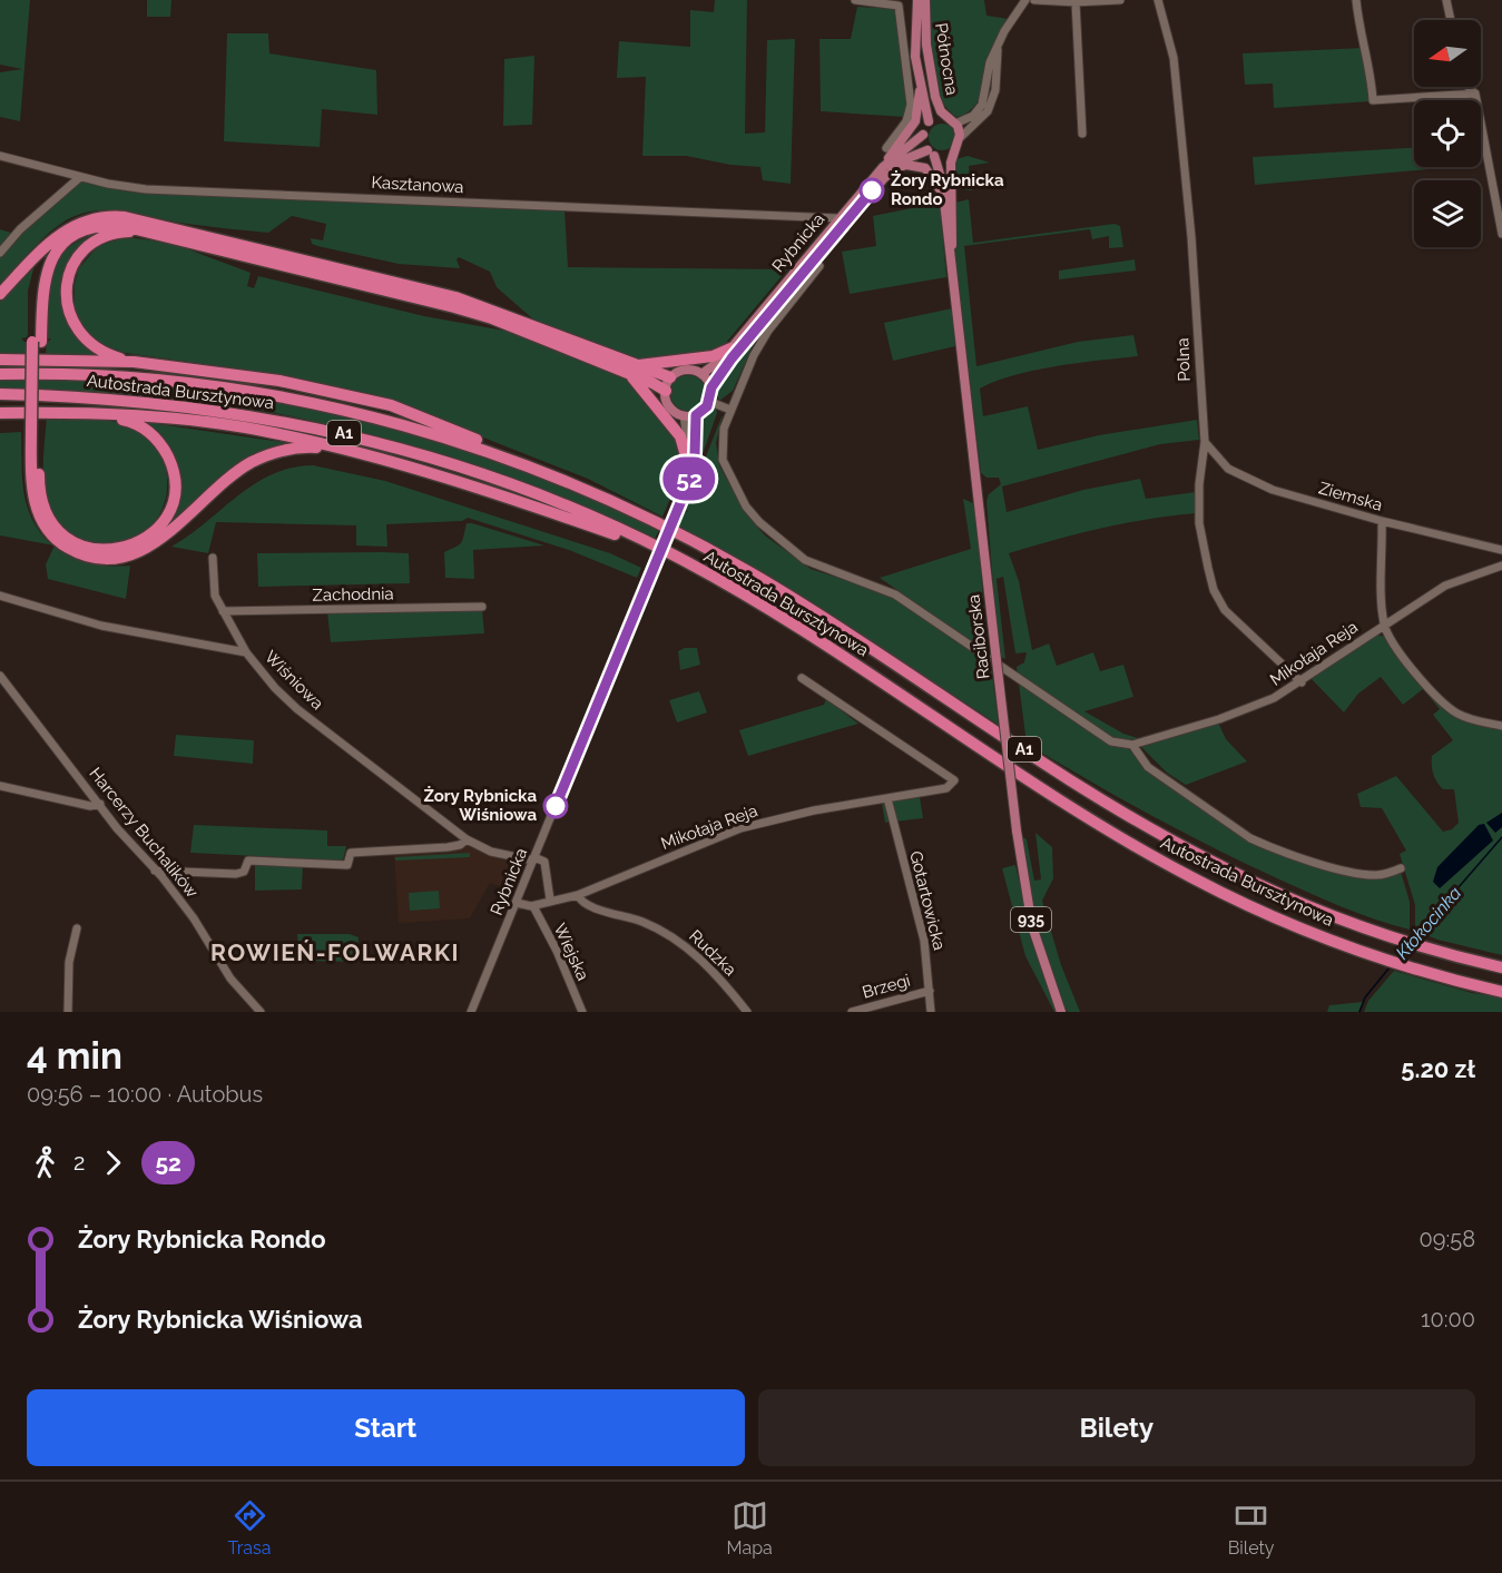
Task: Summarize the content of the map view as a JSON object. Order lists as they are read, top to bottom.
{
  "streets": {
    "highway": ["Autostrada Bursztynowa", "A1"],
    "main road": [
      "Północna",
      "Rybnicka",
      "Raciborska",
      "935"
    ],
    "street": [
      "Kasztanowa",
      "Polna",
      "Ziemska",
      "Zachodnia",
      "Mikołaja Reja",
      "Wiśniowa",
      "Harcerzy Buchalików",
      "Gotartowicka",
      "Wiejska",
      "Rudzka",
      "Brzegi"
    ]
  },
  "crossings": [
    ["Północna", "Rybnicka"],
    ["Północna", "Raciborska"],
    ["Północna", "935"],
    ["Kasztanowa", "Rybnicka"],
    ["Rybnicka", "Raciborska"],
    ["Rybnicka", "Mikołaja Reja"],
    ["Rybnicka", "Wiśniowa"],
    ["Rybnicka", "935"],
    ["Polna", "Ziemska"],
    ["Polna", "Mikołaja Reja"],
    ["Raciborska", "935"],
    ["Mikołaja Reja", "Gotartowicka"],
    ["Mikołaja Reja", "Wiejska"],
    ["Mikołaja Reja", "Rudzka"],
    ["Gotartowicka", "Brzegi"]
  ],
  "districts": ["ROWIEŃ-FOLWARKI"],
  "water": ["Kłokocinka"],
  "places": ["Żory Rybnicka Rondo", "Żory Rybnicka Wiśniowa"],
  "lines": ["bus line 52"],
  "north": "left",
  "page": {
    "on_map": "52",
    "heading": ["4 min", "09:56 – 10:00 · Autobus", "5.20 zł"],
    "legs": ["2", "52"],
    "list": [
      {
        "name": "Żory Rybnicka Rondo",
        "value": "09:58"
      },
      {
        "name": "Żory Rybnicka Wiśniowa",
        "value": "10:00"
      }
    ],
    "buttons": ["Start", "Bilety"],
    "tabs": ["Trasa", "Mapa", "Bilety"]
  }
}
